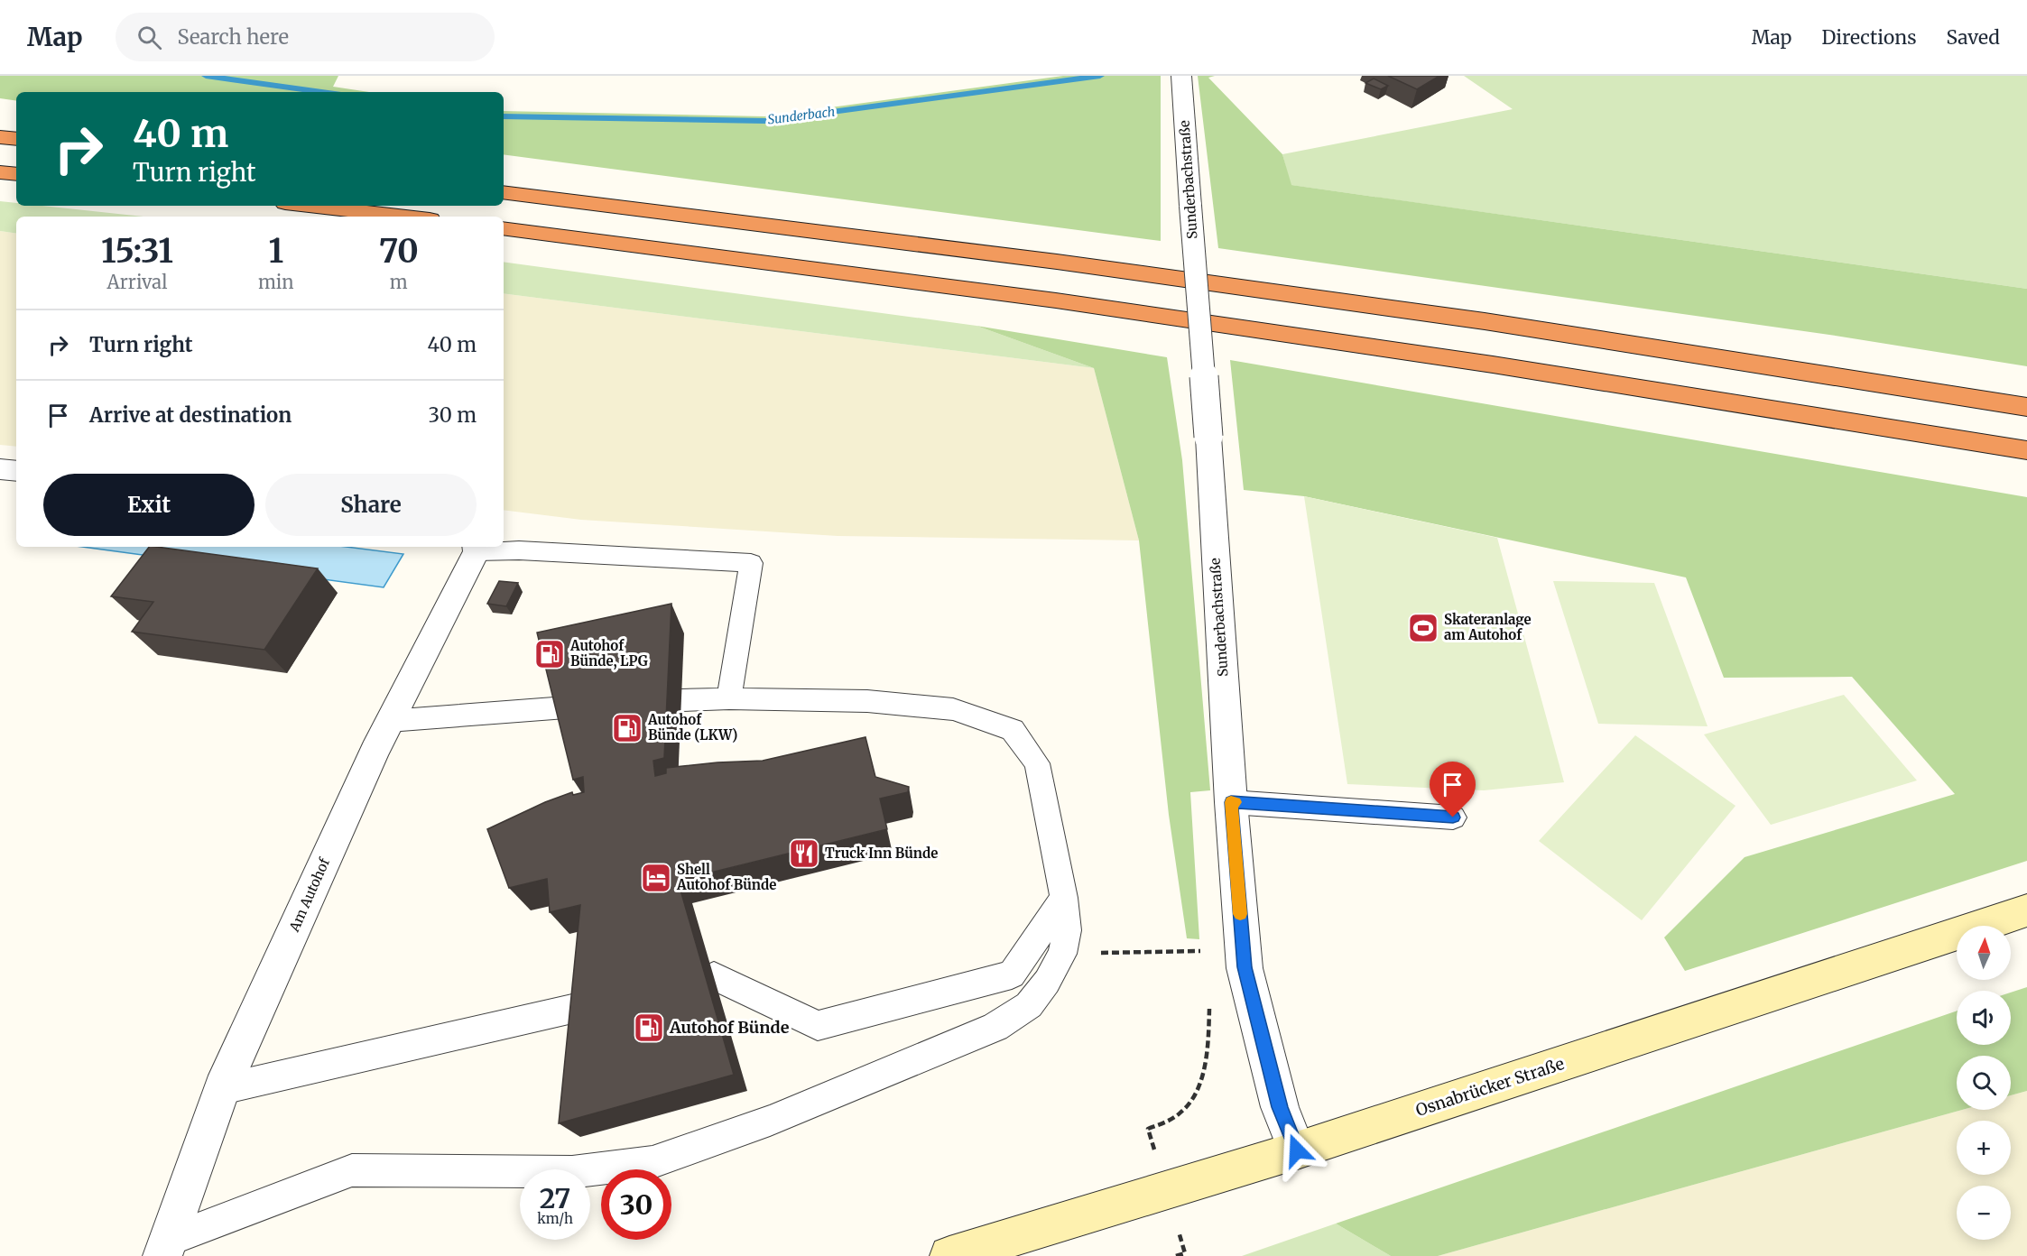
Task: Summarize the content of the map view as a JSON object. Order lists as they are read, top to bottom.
{
  "streets": {
    "main road": ["Osnabrücker Straße"],
    "street": ["Sunderbachstraße", "Am Autohof"]
  },
  "crossings": [
    ["Sunderbachstraße", "Osnabrücker Straße"]
  ],
  "water": ["Sunderbach"],
  "places": {
    "sports": ["Skateranlage am Autohof"],
    "fuel station": ["Autohof Bünde, LPG", "Autohof Bünde (LKW)", "Autohof Bünde"],
    "restaurant": ["Truck Inn Bünde"],
    "hotel": ["Shell Autohof Bünde"]
  },
  "north": "top",
  "page": {
    "header": "Map",
    "search": "Search here",
    "nav": ["Map", "Directions", "Saved"],
    "turn": ["40 m", "Turn right"],
    "eta": [
      "15:31",
      "Arrival",
      "1",
      "min",
      "70",
      "m"
    ],
    "list": [
      {
        "name": "Turn right",
        "value": "40 m"
      },
      {
        "name": "Arrive at destination",
        "value": "30 m"
      }
    ],
    "buttons": ["Exit", "Share"],
    "map_buttons": ["+", "−"],
    "speed": "27 km/h",
    "limit": "30"
  }
}
